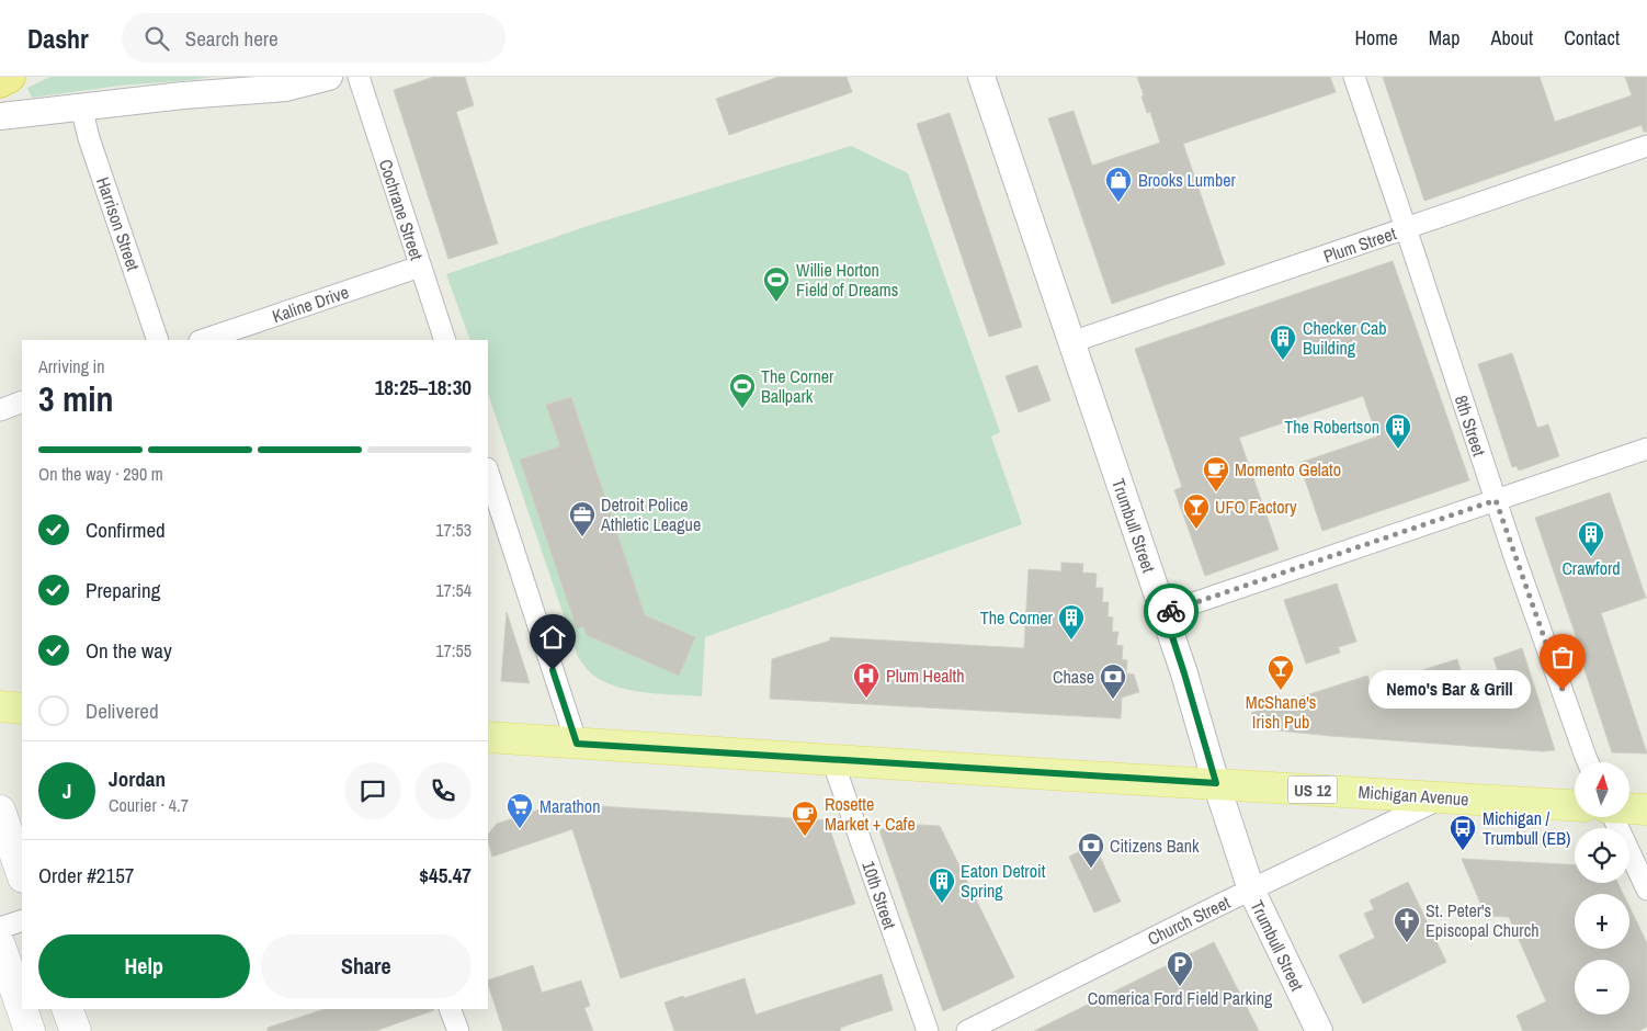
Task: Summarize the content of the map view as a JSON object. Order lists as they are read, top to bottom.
{
  "streets": {
    "main road": ["US 12", "Michigan Avenue"],
    "street": [
      "Cochrane Street",
      "Harrison Street",
      "Plum Street",
      "Kaline Drive",
      "8th Street",
      "Trumbull Street",
      "10th Street",
      "Church Street"
    ]
  },
  "crossings": [
    ["Cochrane Street", "Kaline Drive"],
    ["Plum Street", "8th Street"],
    ["Plum Street", "Trumbull Street"],
    ["Trumbull Street", "Michigan Avenue"],
    ["Trumbull Street", "Church Street"],
    ["Michigan Avenue", "10th Street"],
    ["Michigan Avenue", "Church Street"]
  ],
  "places": {
    "shop": ["Brooks Lumber"],
    "sports": ["Willie Horton Field of Dreams", "The Corner Ballpark"],
    "building": [
      "Checker Cab Building",
      "The Robertson",
      "Crawford",
      "The Corner",
      "Eaton Detroit Spring"
    ],
    "cafe": ["Momento Gelato", "Rosette Market + Cafe"],
    "bar": ["UFO Factory", "McShane's Irish Pub"],
    "office": ["Detroit Police Athletic League"],
    "other": ["Nemo's Bar & Grill"],
    "hospital": ["Plum Health"],
    "bank": ["Chase", "Citizens Bank"],
    "supermarket": ["Marathon"],
    "bus stop": ["Michigan / Trumbull (EB)"],
    "church": ["St. Peter's Episcopal Church"],
    "parking": ["Comerica Ford Field Parking"]
  },
  "north": "top",
  "page": {
    "header": "Dashr",
    "search": "Search here",
    "nav": [
      "Home",
      "Map",
      "About",
      "Contact"
    ],
    "heading": ["3 min", "Arriving in", "18:25–18:30"],
    "panel": [
      "Jordan",
      "Courier · 4.7",
      "Order #2157",
      "$45.47"
    ],
    "bar": "On the way · 290 m",
    "list": [
      ["Confirmed", "17:53"],
      ["Preparing", "17:54"],
      ["On the way", "17:55"],
      "Delivered"
    ],
    "bubble": "Nemo's Bar & Grill",
    "map_buttons": ["+", "−"],
    "round": "J",
    "buttons": ["Help", "Share"]
  }
}
